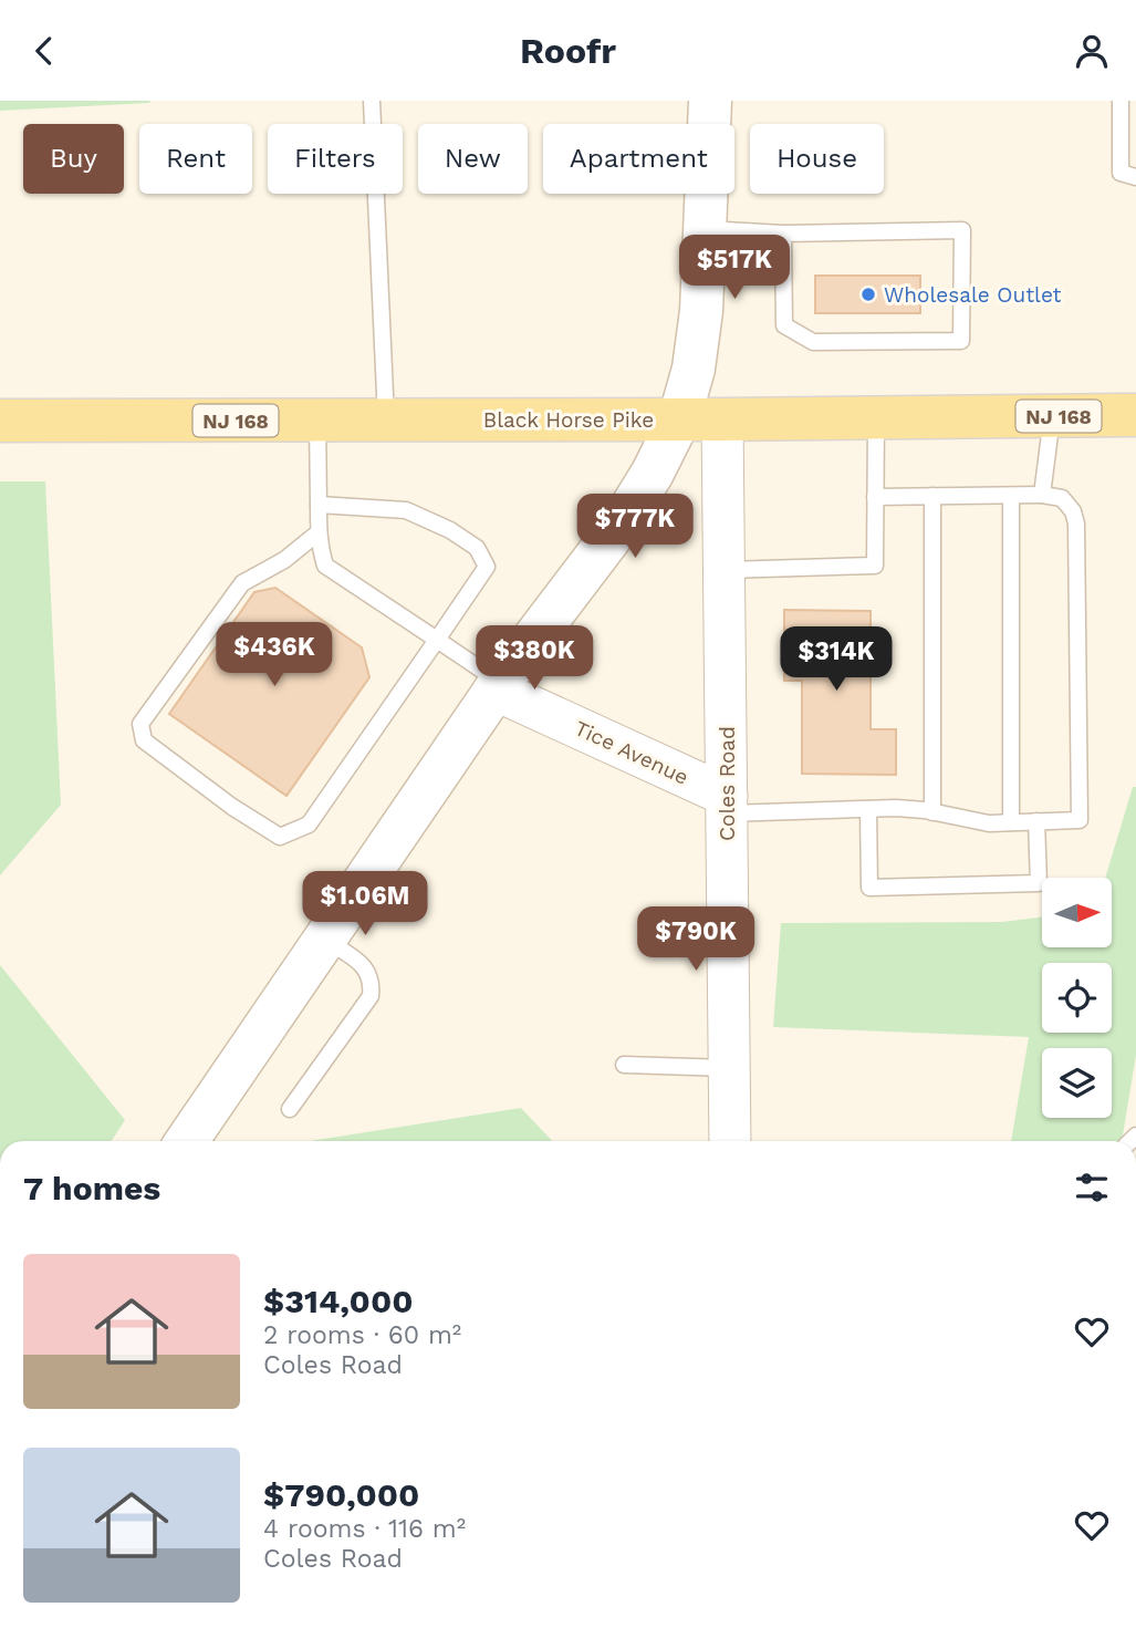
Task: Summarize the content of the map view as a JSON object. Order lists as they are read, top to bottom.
{
  "streets": {
    "main road": ["NJ 168", "Black Horse Pike"],
    "street": ["Tice Avenue", "Coles Road"]
  },
  "crossings": [
    ["Black Horse Pike", "Coles Road"],
    ["Tice Avenue", "Coles Road"]
  ],
  "places": ["Wholesale Outlet"],
  "north": "right",
  "page": {
    "header": "Roofr",
    "chip": [
      "Buy",
      "Rent",
      "Filters",
      "New",
      "Apartment",
      "House"
    ],
    "price": [
      "$517K",
      "$777K",
      "$436K",
      "$380K",
      "$314K",
      "$1.06M",
      "$790K"
    ],
    "heading": "7 homes",
    "list": [
      {
        "name": "$314,000",
        "note": "2 rooms · 60 m² · Coles Road"
      },
      {
        "name": "$790,000",
        "note": "4 rooms · 116 m² · Coles Road"
      }
    ]
  }
}
